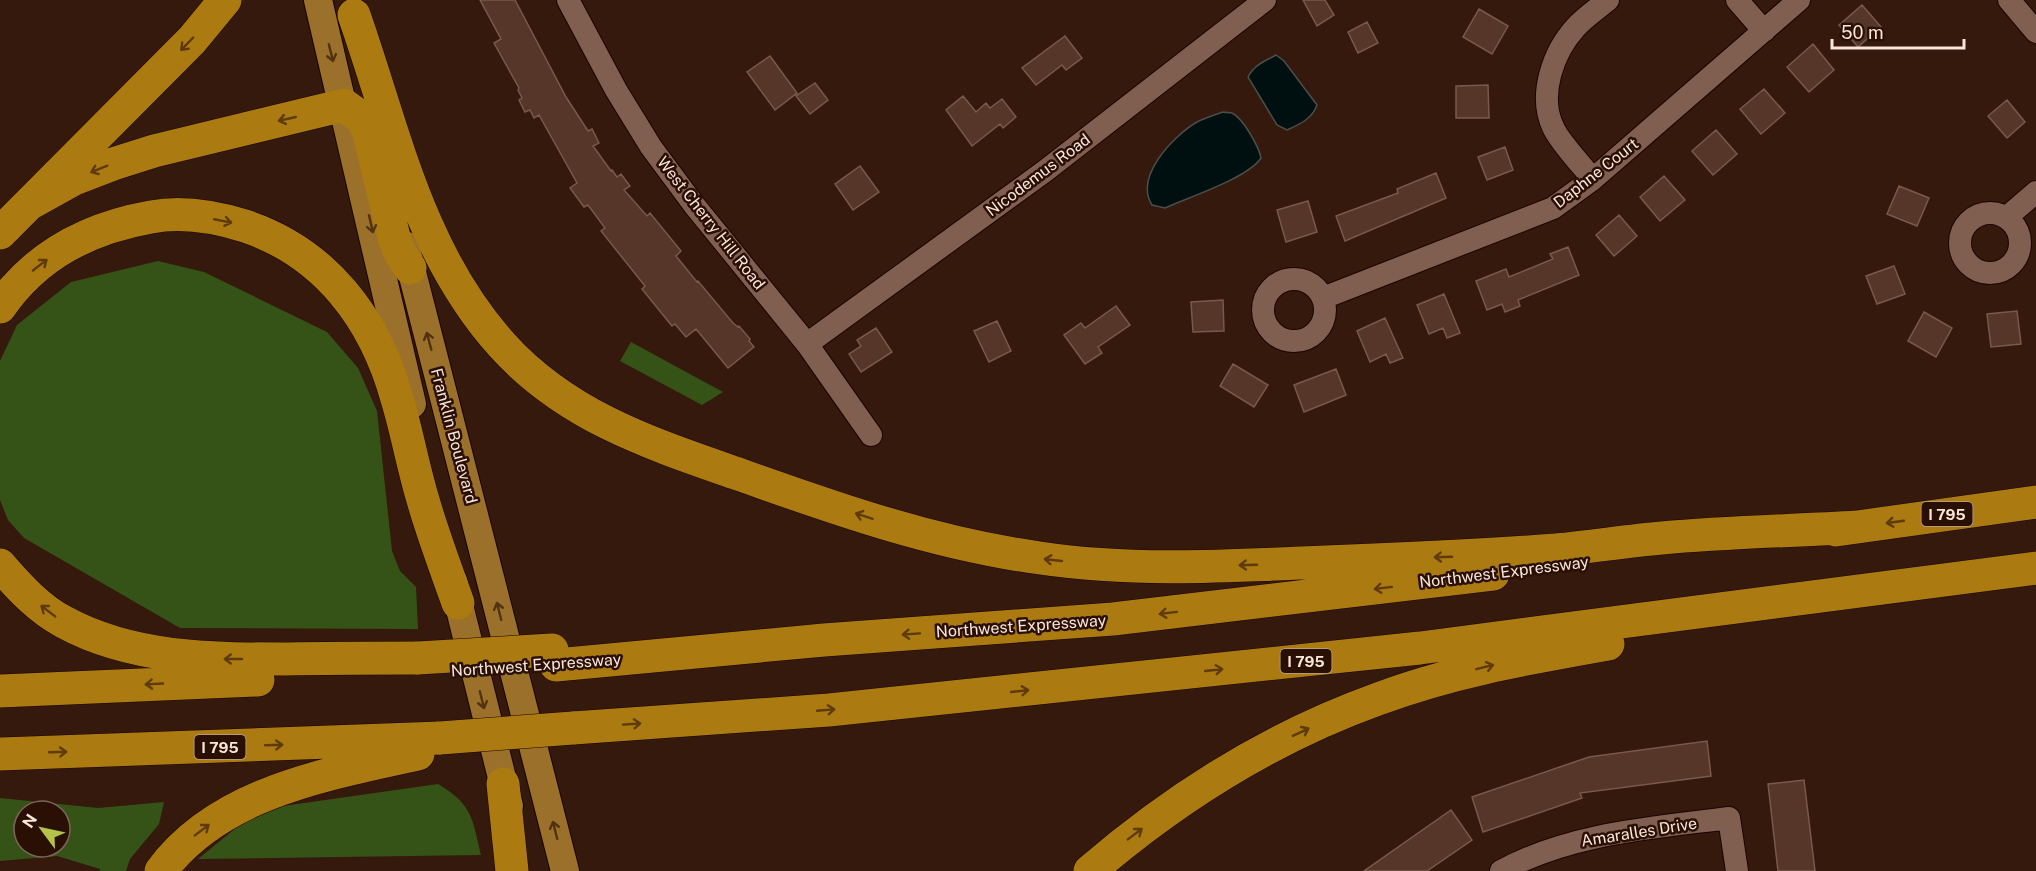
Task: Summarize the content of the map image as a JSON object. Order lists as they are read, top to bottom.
{
  "streets": {
    "highway": ["I 795", "Northwest Expressway"],
    "main road": ["Franklin Boulevard"],
    "street": [
      "Daphne Court",
      "Nicodemus Road",
      "West Cherry Hill Road",
      "Amaralles Drive"
    ]
  },
  "crossings": [
    ["Nicodemus Road", "West Cherry Hill Road"]
  ],
  "scale_bar": "50 m",
  "north": "top left"
}
